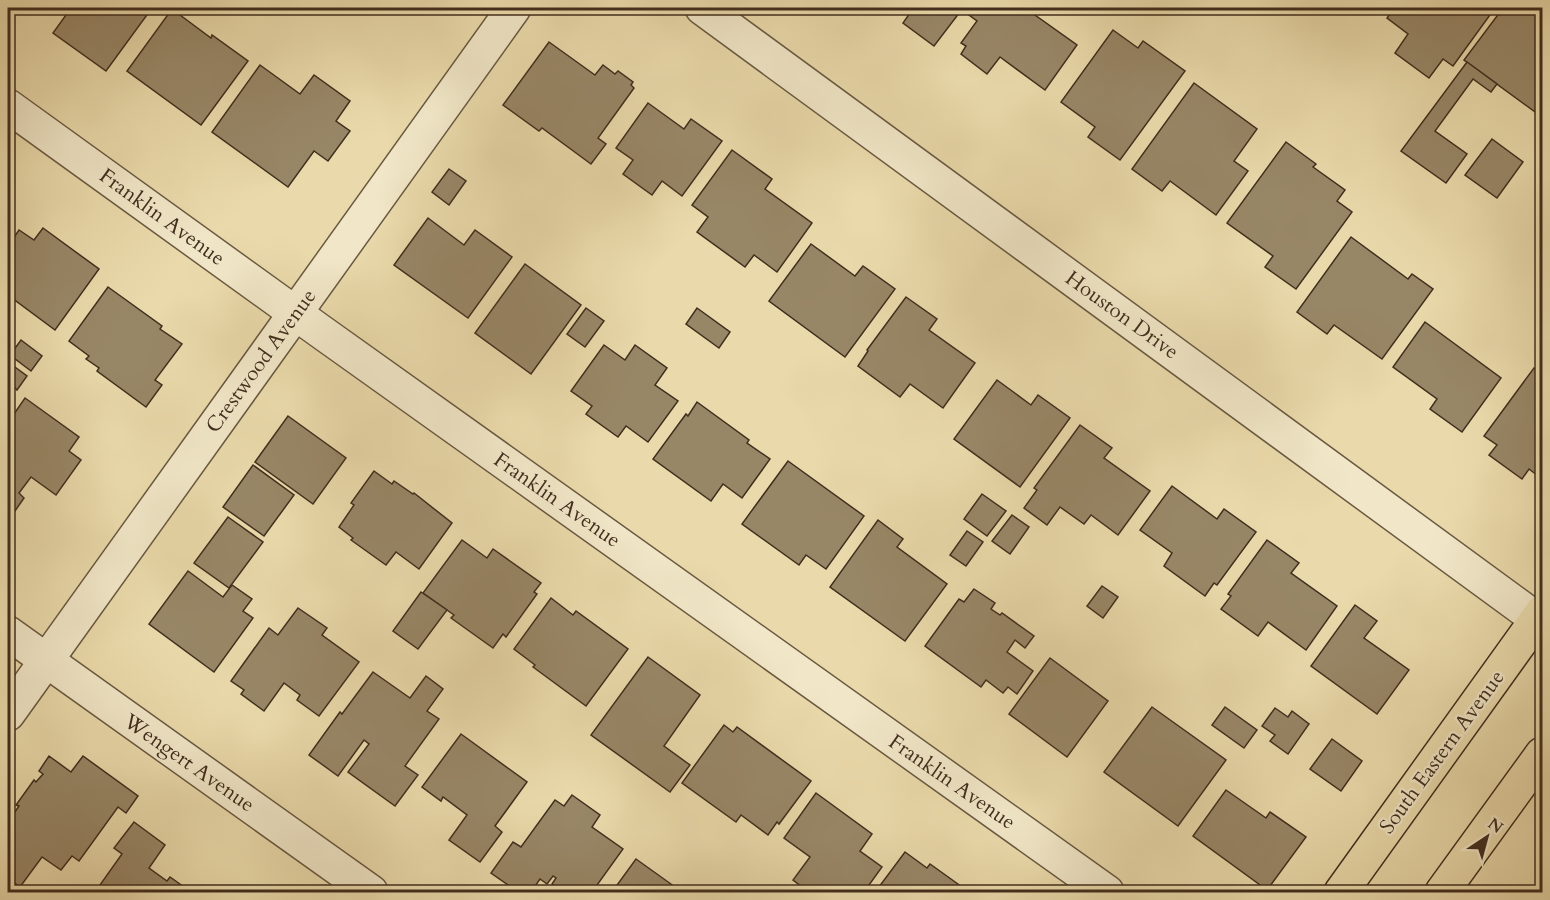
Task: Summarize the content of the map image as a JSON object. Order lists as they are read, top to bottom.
{
  "streets": {
    "main road": ["South Eastern Avenue"],
    "street": [
      "Franklin Avenue",
      "Houston Drive",
      "Crestwood Avenue",
      "Wengert Avenue"
    ]
  },
  "crossings": [
    ["Franklin Avenue", "Crestwood Avenue"],
    ["Houston Drive", "South Eastern Avenue"],
    ["Crestwood Avenue", "Wengert Avenue"]
  ],
  "north": "top right"
}
